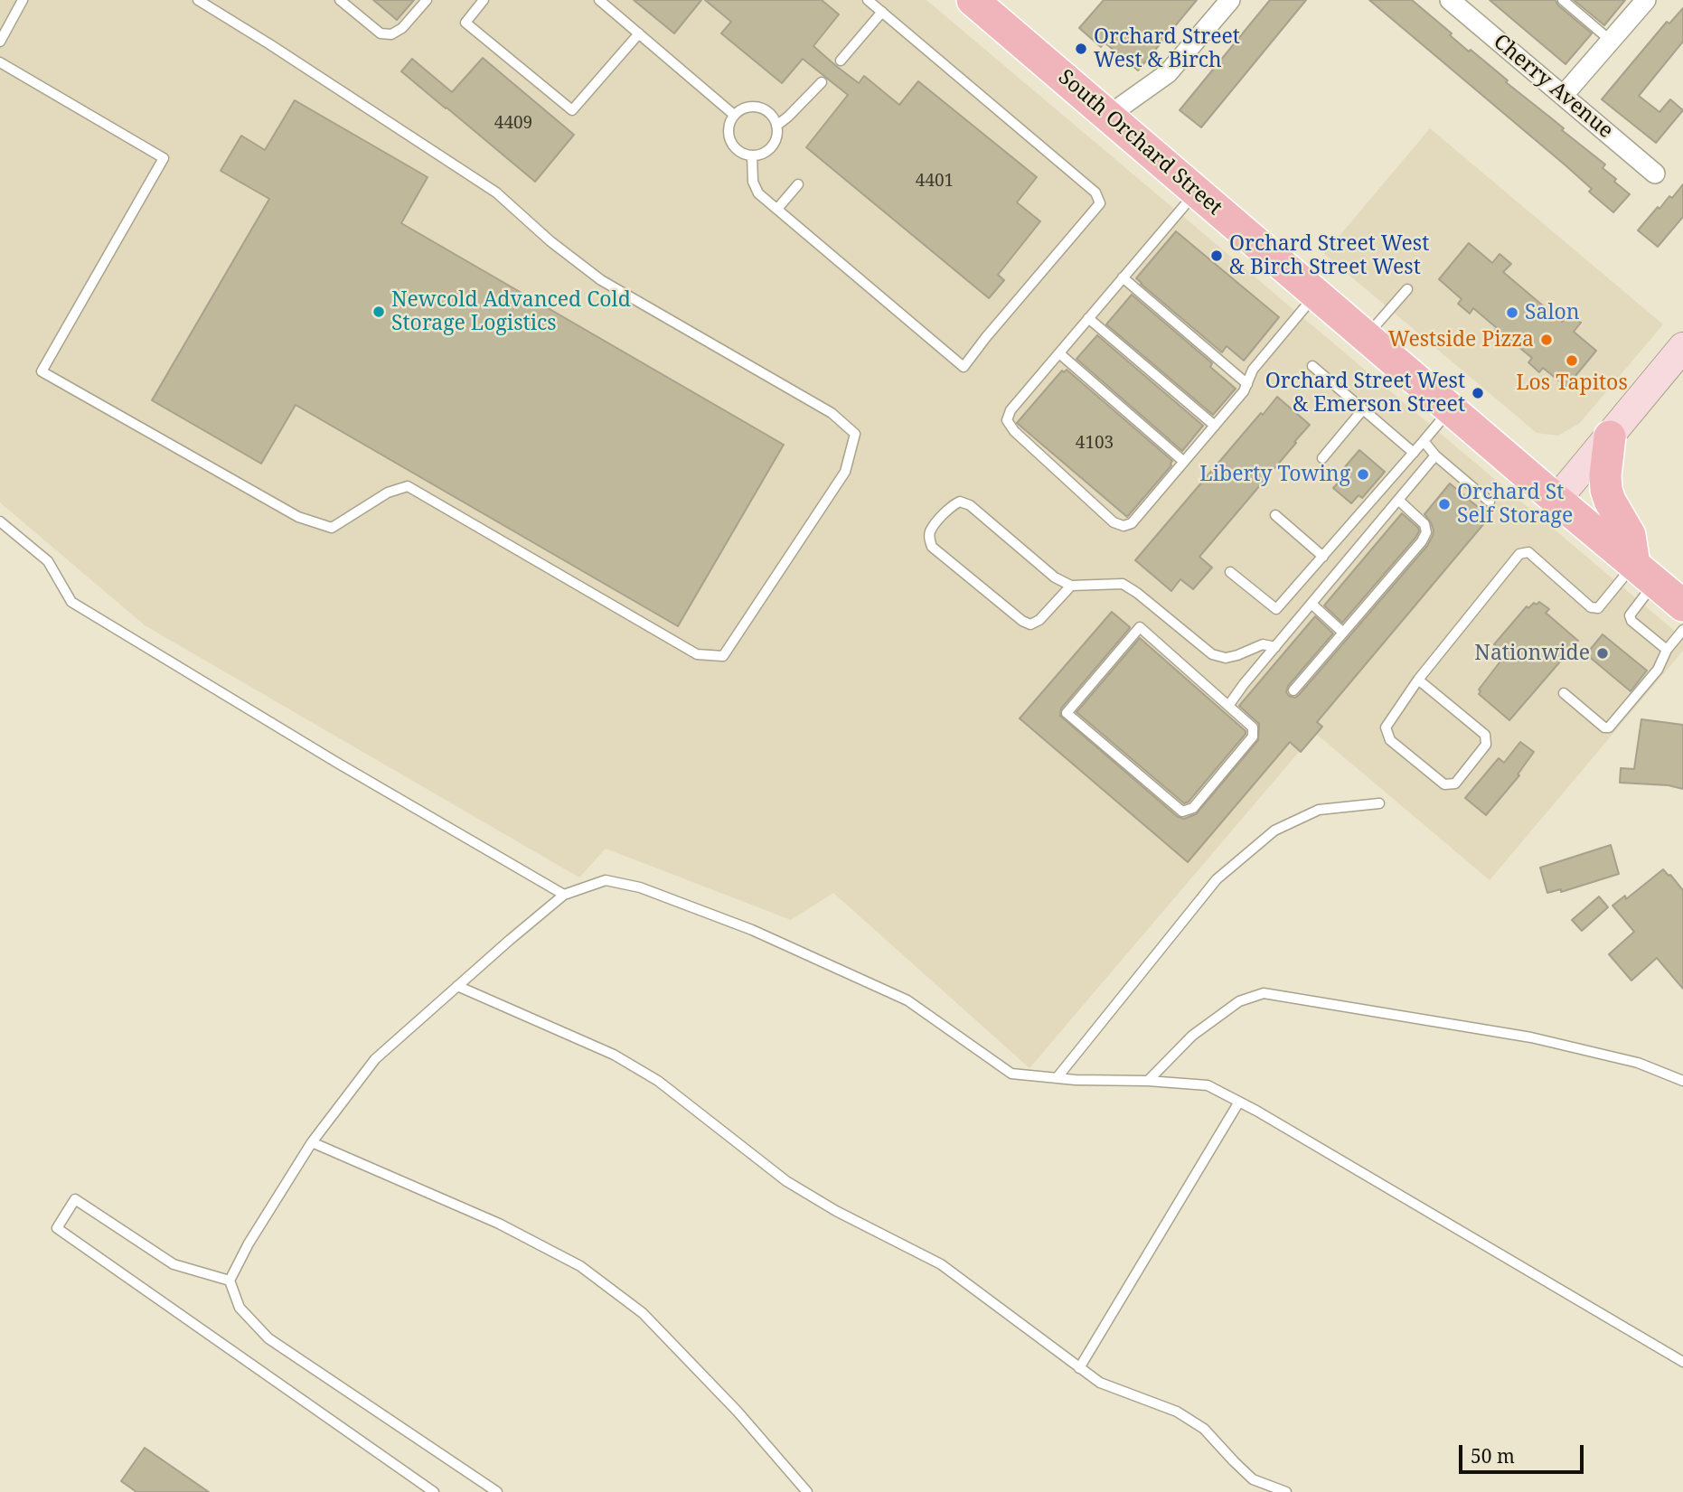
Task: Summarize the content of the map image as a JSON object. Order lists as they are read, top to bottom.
{
  "streets": {
    "main road": ["South Orchard Street"],
    "street": ["Cherry Avenue"]
  },
  "places": [
    "Orchard Street West & Birch",
    "Orchard Street West & Birch Street West",
    "Newcold Advanced Cold Storage Logistics",
    "Salon",
    "Westside Pizza",
    "Los Tapitos",
    "Orchard Street West & Emerson Street",
    "Liberty Towing",
    "Orchard St Self Storage",
    "Nationwide"
  ],
  "house_numbers": ["4409", "4401", "4103"],
  "scale_bar": "50 m"
}
